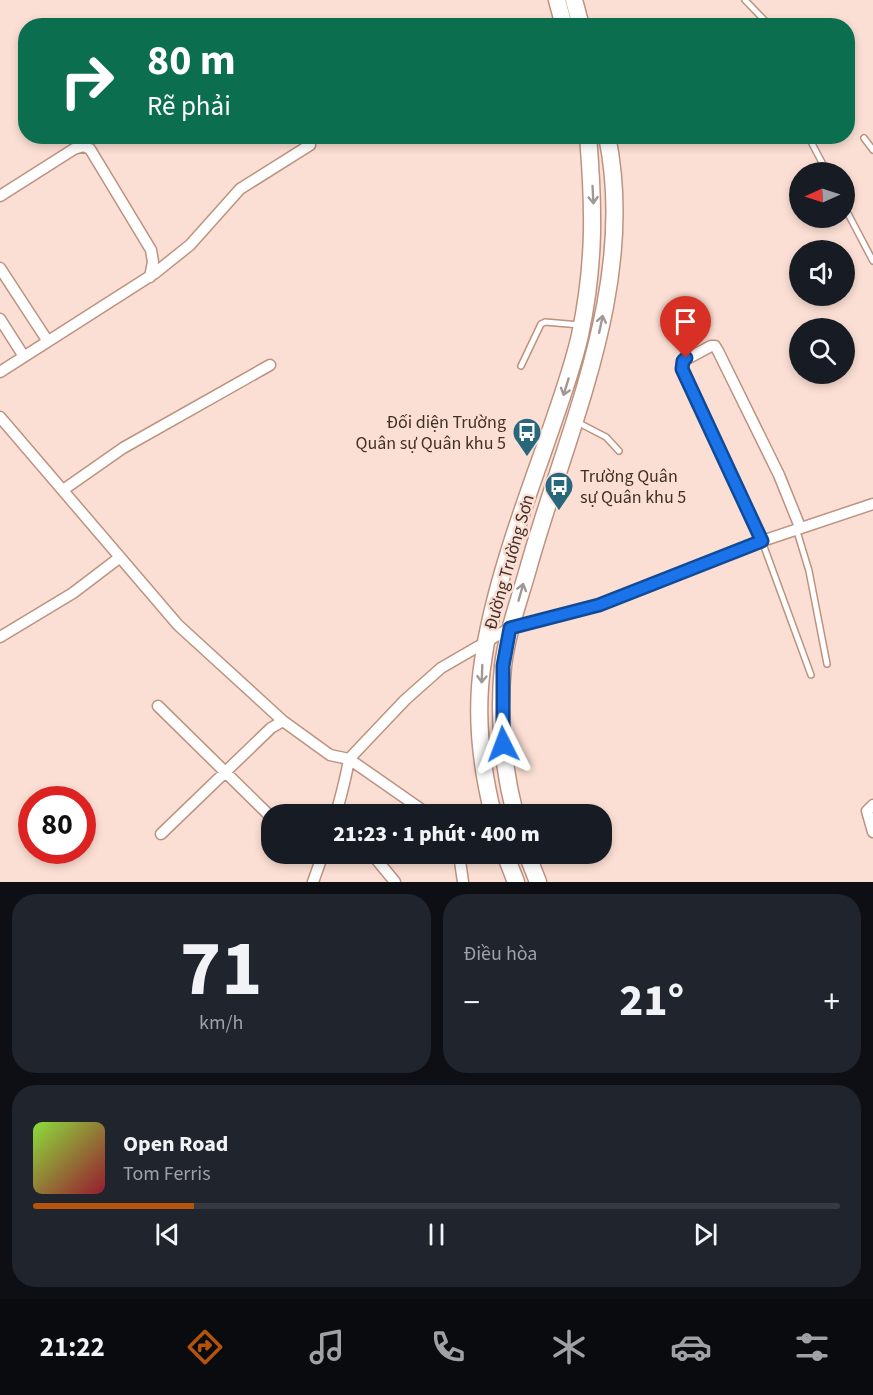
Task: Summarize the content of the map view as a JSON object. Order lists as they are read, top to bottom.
{
  "streets": {
    "highway": ["Đường Trường Sơn"]
  },
  "places": {
    "bus stop": ["Đối diện Trường Quân sự Quân khu 5", "Trường Quân sự Quân khu 5"]
  },
  "north": "left",
  "page": {
    "turn": ["80 m", "Rẽ phải"],
    "limit": "80",
    "trip": "21:23 · 1 phút · 400 m",
    "tile": [
      ["71", "km/h"],
      "Điều hòa"
    ],
    "heat": ["−", "21°", "+"],
    "song": ["Open Road", "Tom Ferris"],
    "tabs": "21:22"
  }
}
